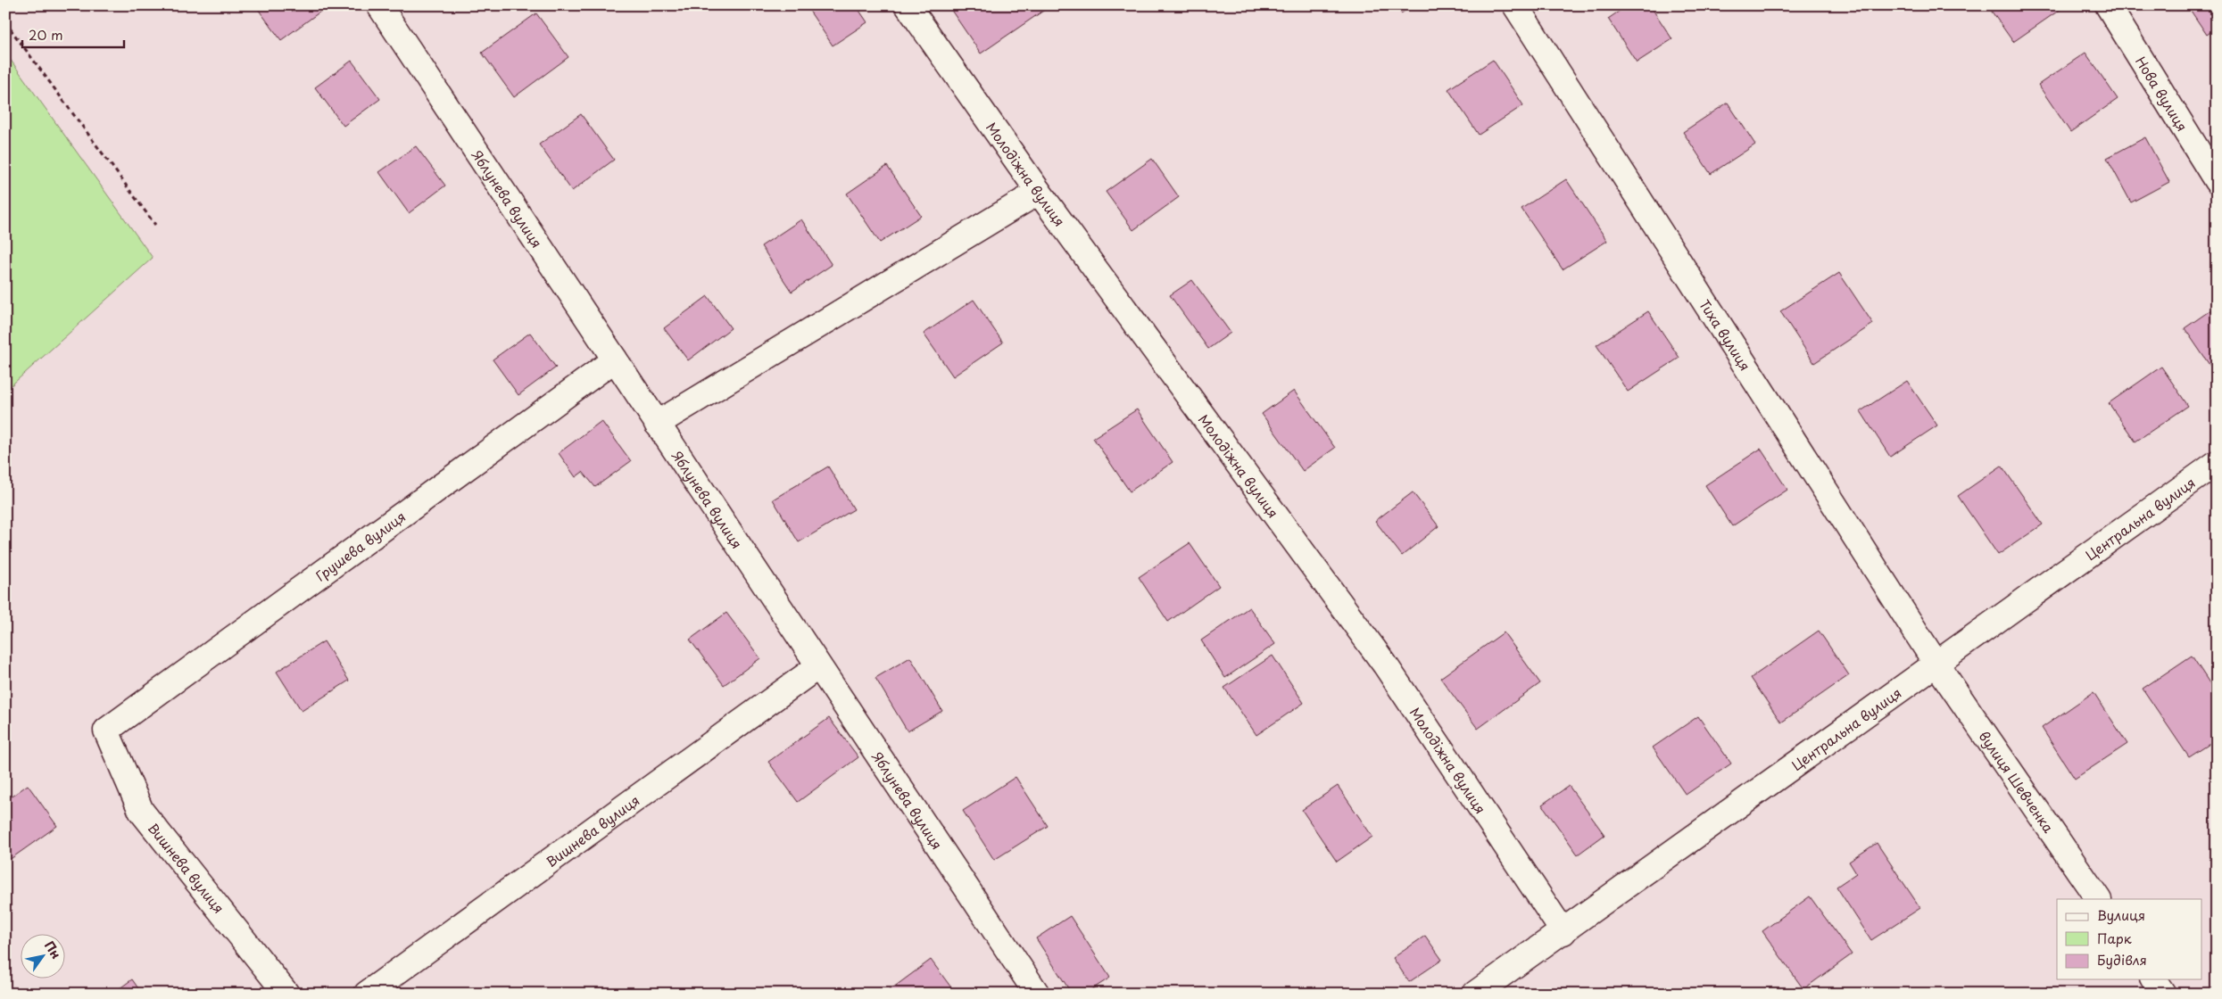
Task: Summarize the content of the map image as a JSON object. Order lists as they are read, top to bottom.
{
  "streets": {
    "street": [
      "Нова вулиця",
      "Молодіжна вулиця",
      "Яблунева вулиця",
      "Тиха вулиця",
      "Центральна вулиця",
      "Грушева вулиця",
      "вулиця Шевченка",
      "Вишнева вулиця"
    ]
  },
  "crossings": [
    ["Молодіжна вулиця", "Центральна вулиця"],
    ["Яблунева вулиця", "Грушева вулиця"],
    ["Яблунева вулиця", "Вишнева вулиця"],
    ["Тиха вулиця", "Центральна вулиця"],
    ["Тиха вулиця", "вулиця Шевченка"],
    ["Центральна вулиця", "вулиця Шевченка"],
    ["Грушева вулиця", "Вишнева вулиця"]
  ],
  "legend": ["Вулиця", "Парк", "Будівля"],
  "scale_bar": "20 m",
  "north": "top right"
}
